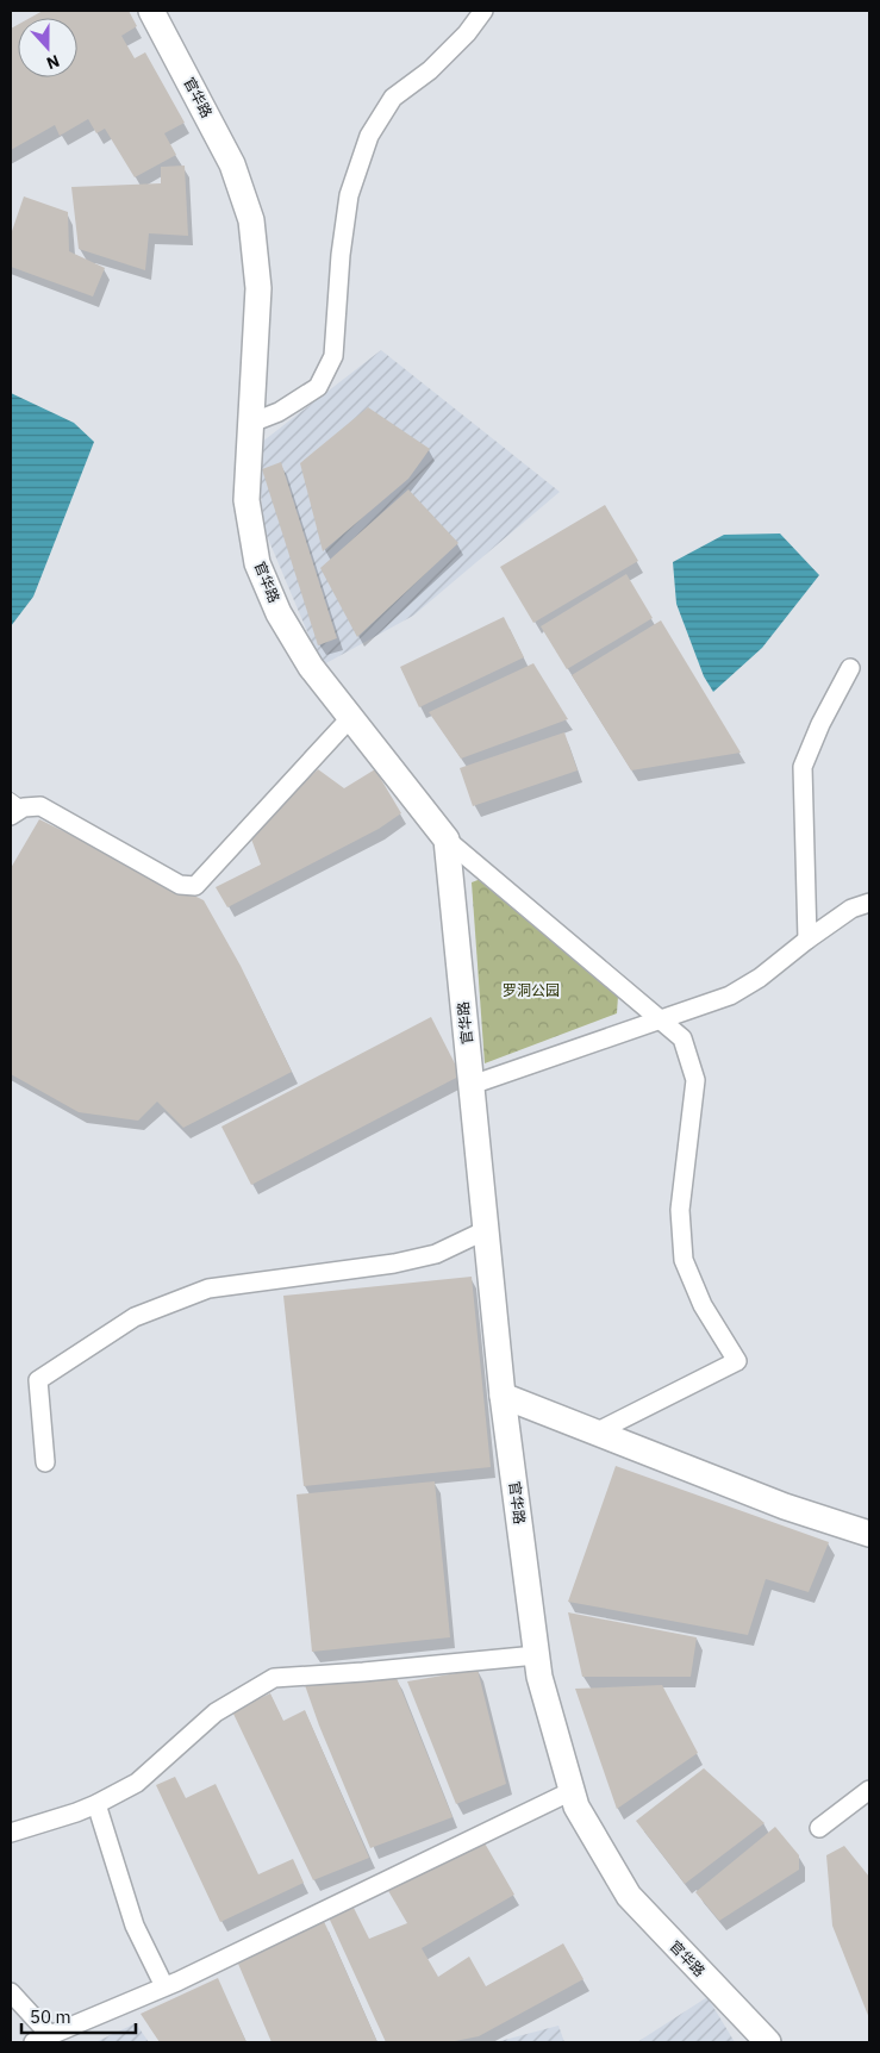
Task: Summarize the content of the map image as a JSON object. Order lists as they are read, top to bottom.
{
  "streets": {
    "main road": ["官华路"]
  },
  "parks": ["罗洞公园"],
  "scale_bar": "50 m",
  "north": "bottom"
}
